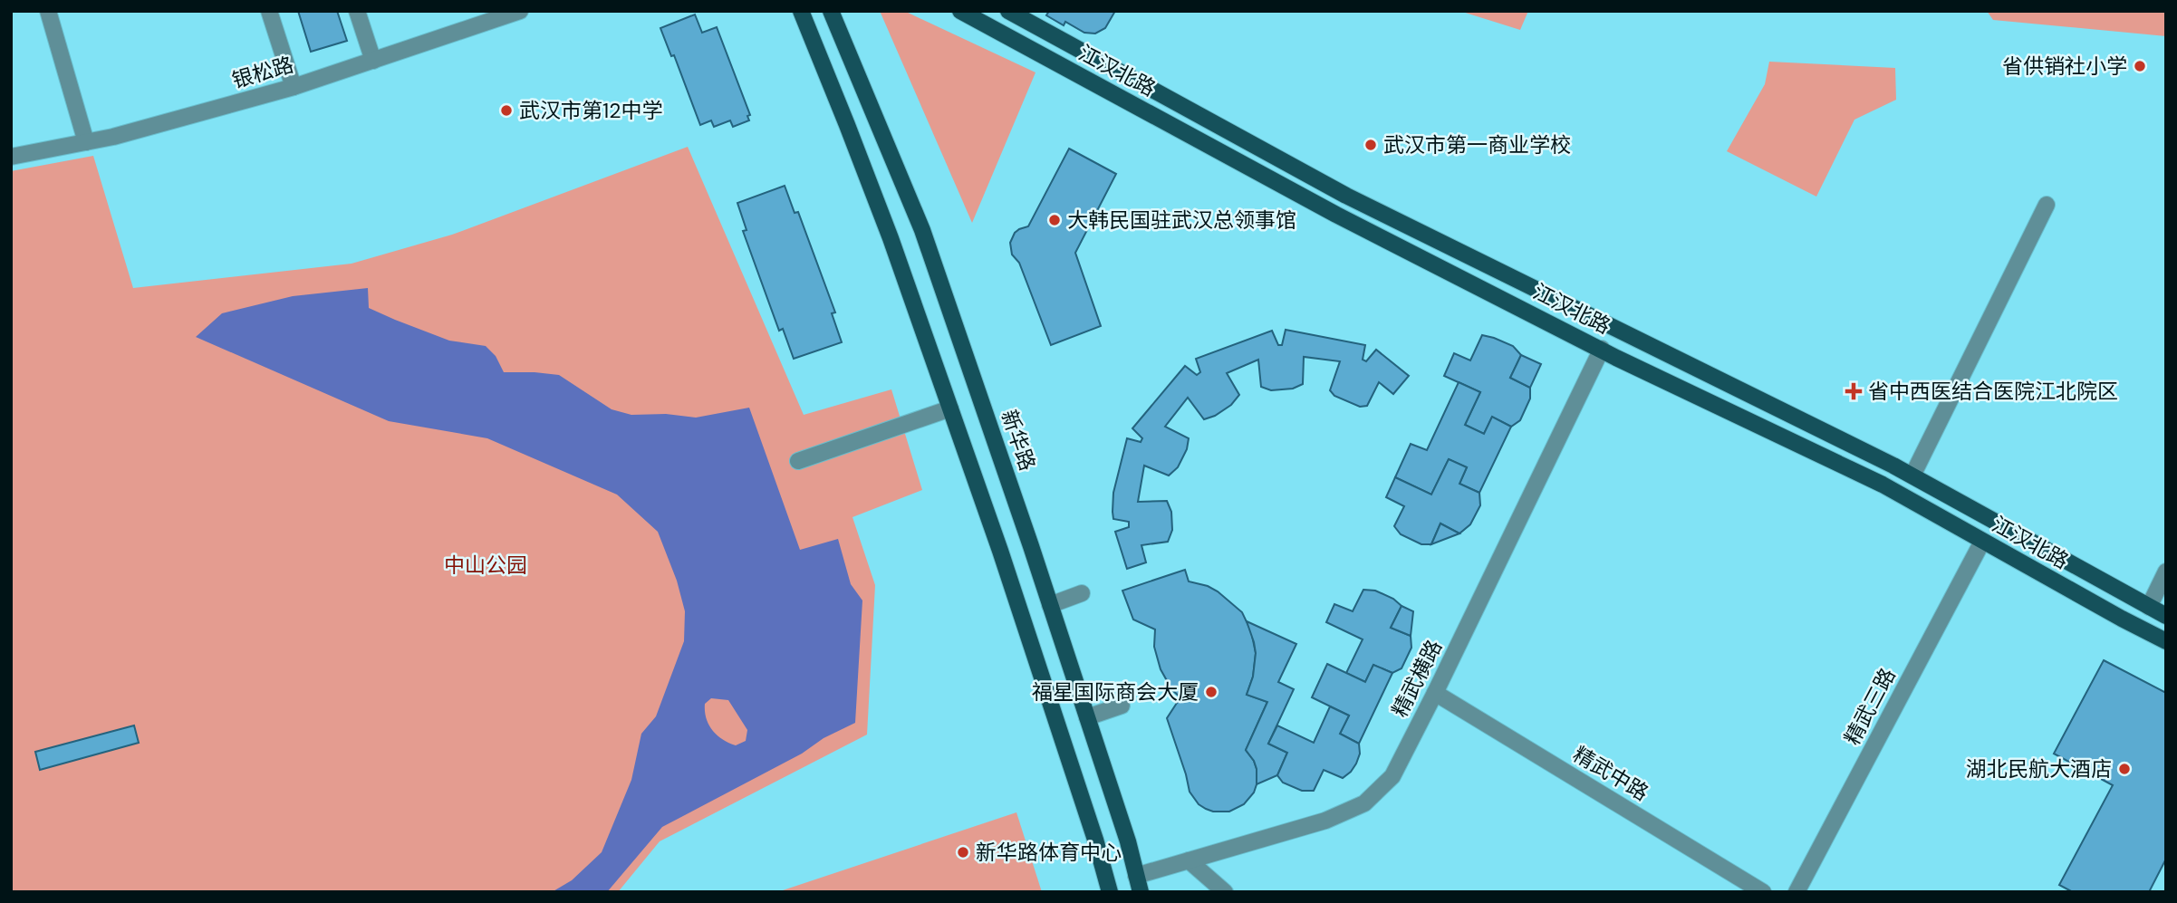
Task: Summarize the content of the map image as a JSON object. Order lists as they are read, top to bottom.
{
  "streets": {
    "main road": ["江汉北路", "新华路"],
    "street": [
      "银松路",
      "精武横路",
      "精武三路",
      "精武中路"
    ]
  },
  "crossings": [
    ["江汉北路", "精武横路"],
    ["江汉北路", "精武三路"],
    ["新华路", "精武横路"],
    ["精武横路", "精武中路"]
  ],
  "parks": ["中山公园"],
  "places": {
    "other": [
      "省供销社小学",
      "武汉市第12中学",
      "武汉市第一商业学校",
      "大韩民国驻武汉总领事馆",
      "福星国际商会大厦",
      "湖北民航大酒店",
      "新华路体育中心"
    ],
    "health": ["省中西医结合医院江北院区"]
  }
}
